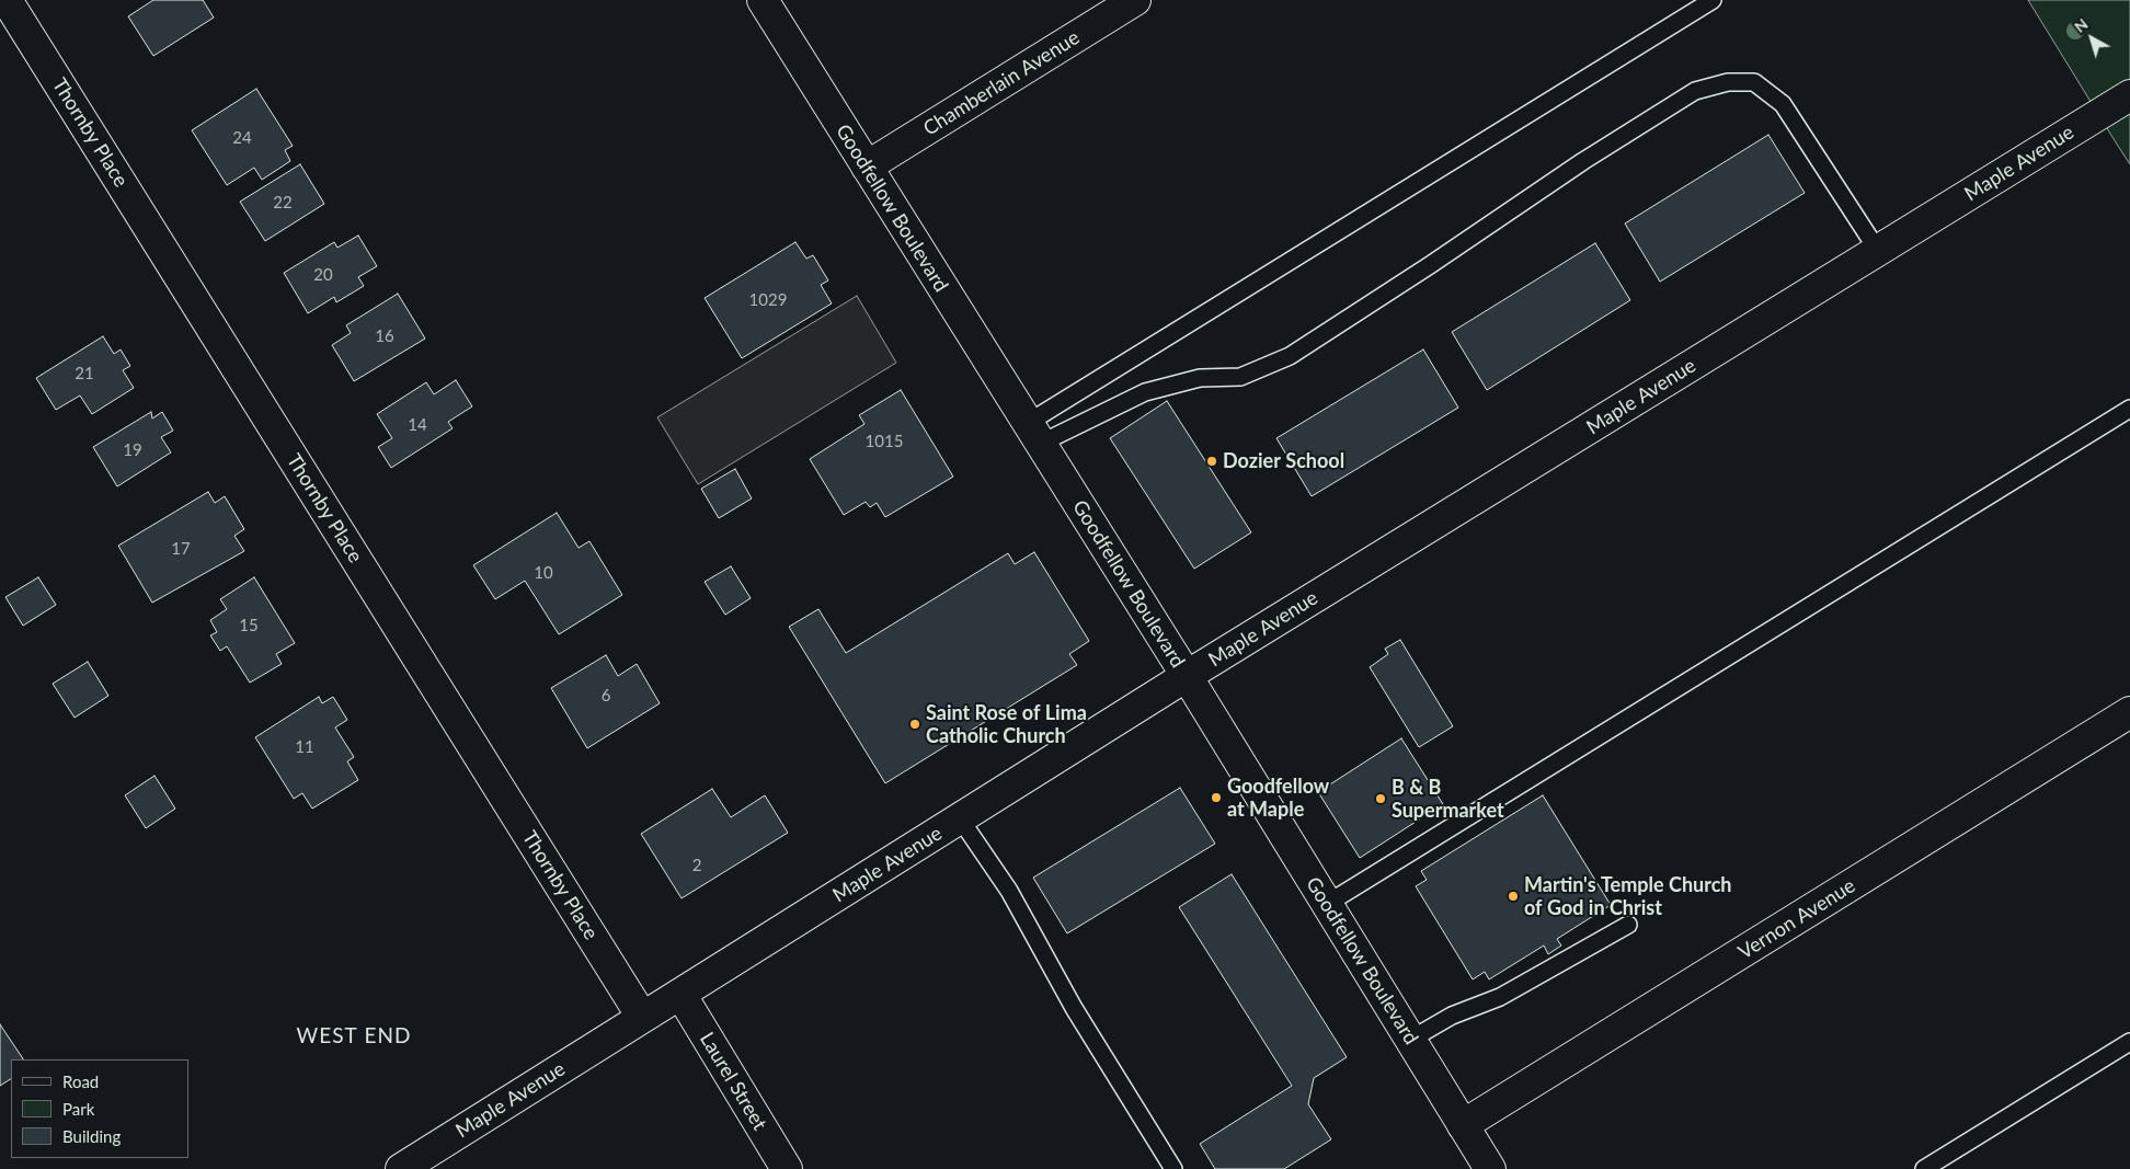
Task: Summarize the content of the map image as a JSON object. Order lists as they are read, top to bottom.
{
  "streets": {
    "street": [
      "Chamberlain Avenue",
      "Thornby Place",
      "Maple Avenue",
      "Goodfellow Boulevard",
      "Vernon Avenue",
      "Laurel Street"
    ]
  },
  "crossings": [
    ["Chamberlain Avenue", "Goodfellow Boulevard"],
    ["Thornby Place", "Maple Avenue"],
    ["Maple Avenue", "Goodfellow Boulevard"],
    ["Maple Avenue", "Laurel Street"],
    ["Goodfellow Boulevard", "Vernon Avenue"]
  ],
  "districts": ["WEST END"],
  "places": [
    "Dozier School",
    "Saint Rose of Lima Catholic Church",
    "Goodfellow at Maple",
    "B & B Supermarket",
    "Martin's Temple Church of God in Christ"
  ],
  "house_numbers": [
    "24",
    "22",
    "20",
    "1029",
    "16",
    "21",
    "14",
    "1015",
    "19",
    "17",
    "10",
    "15",
    "6",
    "11",
    "2"
  ],
  "legend": ["Road", "Park", "Building"],
  "north": "top left"
}
